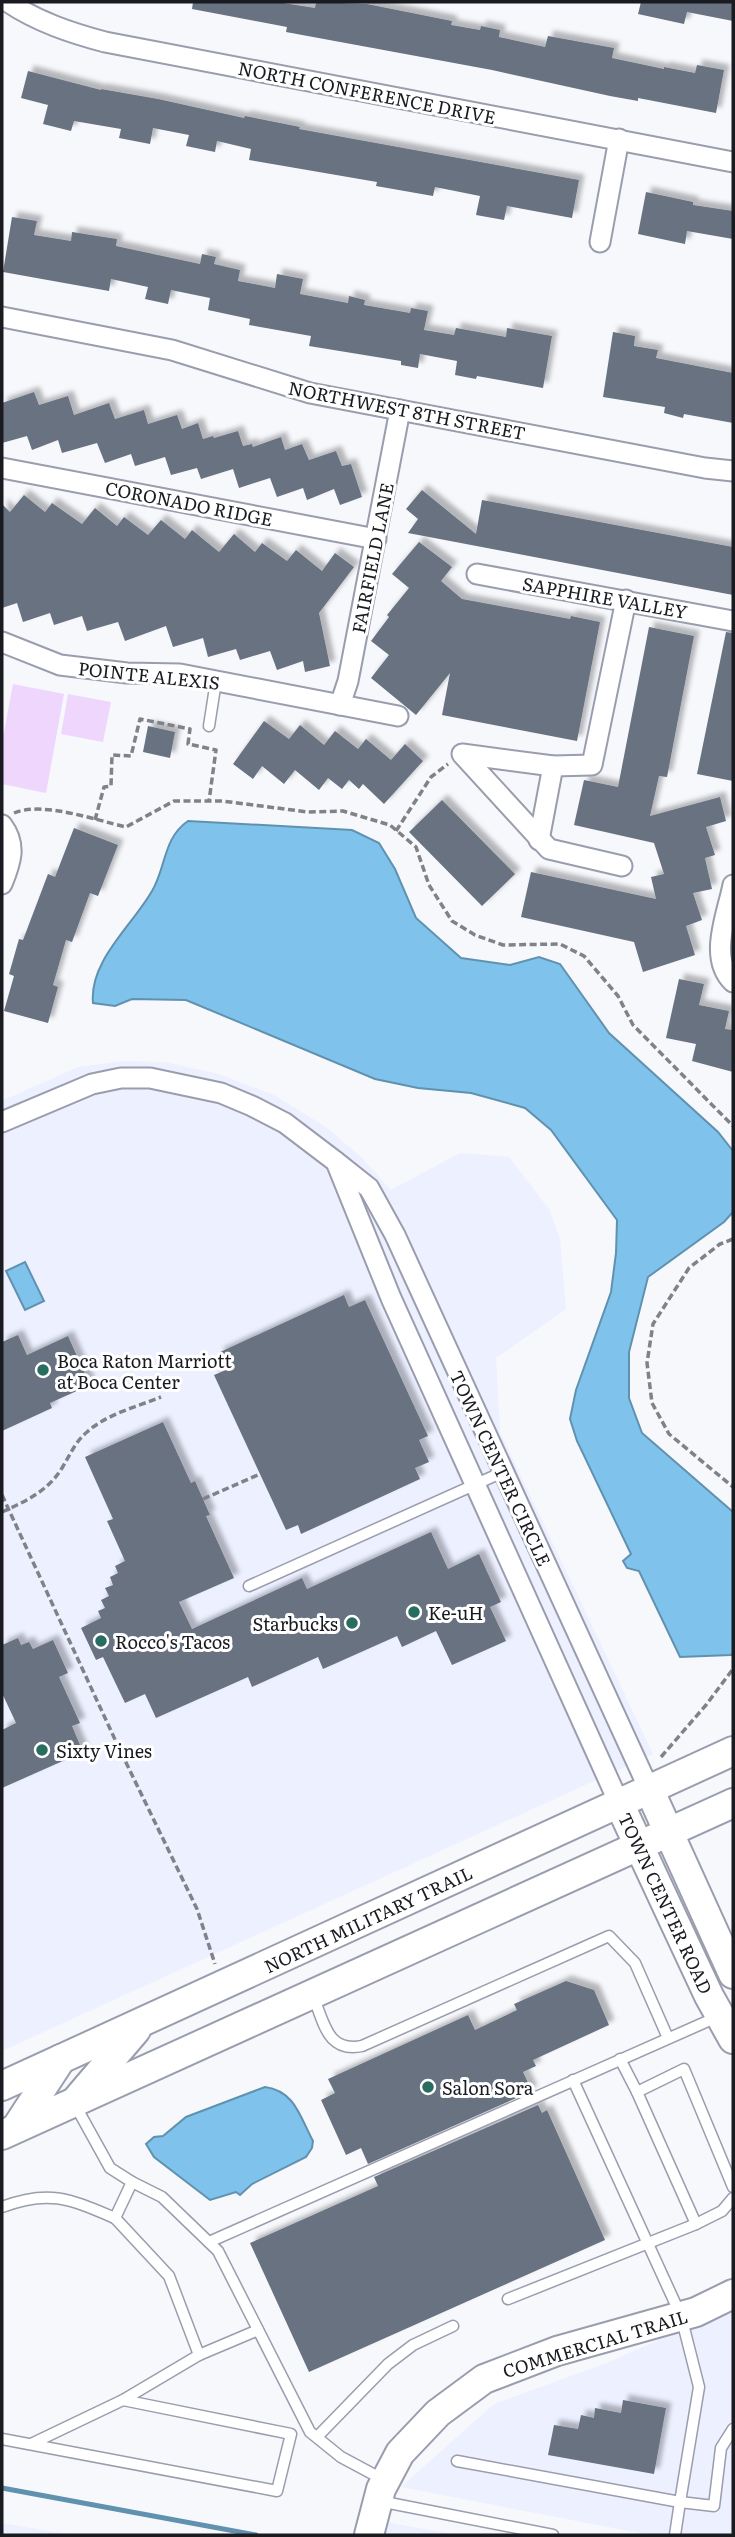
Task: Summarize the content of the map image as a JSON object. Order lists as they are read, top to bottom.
{
  "streets": {
    "main road": ["TOWN CENTER ROAD", "NORTH MILITARY TRAIL", "COMMERCIAL TRAIL"],
    "street": [
      "NORTH CONFERENCE DRIVE",
      "NORTHWEST 8TH STREET",
      "CORONADO RIDGE",
      "FAIRFIELD LANE",
      "SAPPHIRE VALLEY",
      "POINTE ALEXIS",
      "TOWN CENTER CIRCLE"
    ]
  },
  "crossings": [
    ["NORTHWEST 8TH STREET", "FAIRFIELD LANE"],
    ["CORONADO RIDGE", "FAIRFIELD LANE"],
    ["FAIRFIELD LANE", "POINTE ALEXIS"],
    ["TOWN CENTER CIRCLE", "TOWN CENTER ROAD"],
    ["TOWN CENTER CIRCLE", "NORTH MILITARY TRAIL"],
    ["TOWN CENTER ROAD", "NORTH MILITARY TRAIL"]
  ],
  "places": [
    "Boca Raton Marriott at Boca Center",
    "Ke-uH",
    "Starbucks",
    "Rocco's Tacos",
    "Sixty Vines",
    "Salon Sora"
  ]
}
